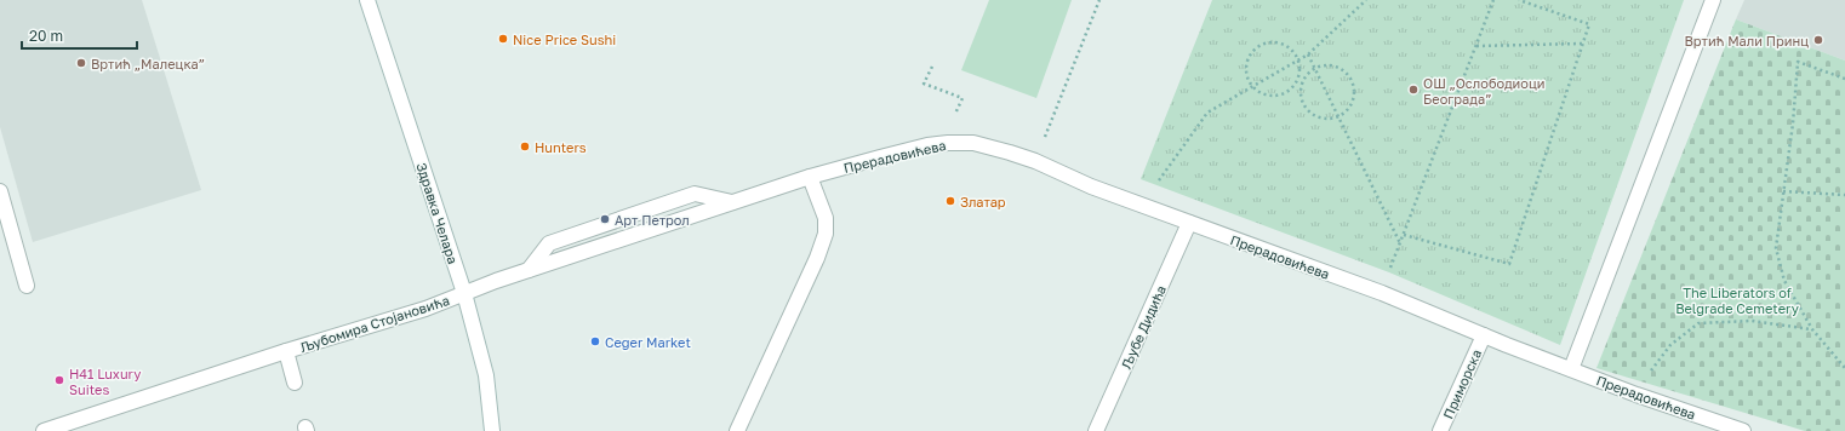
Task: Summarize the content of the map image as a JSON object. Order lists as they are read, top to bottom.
{
  "streets": {
    "street": [
      "Прерадовићева",
      "Здравка Челара",
      "Љубомира Стојановића",
      "Љубе Дидића",
      "Приморска"
    ]
  },
  "crossings": [
    ["Прерадовићева", "Здравка Челара"],
    ["Прерадовићева", "Љубомира Стојановића"],
    ["Прерадовићева", "Љубе Дидића"],
    ["Прерадовићева", "Приморска"],
    ["Здравка Челара", "Љубомира Стојановића"]
  ],
  "parks": ["The Liberators of Belgrade Cemetery"],
  "places": [
    "Nice Price Sushi",
    "Вртић Мали Принц",
    "Вртић „Малецка”",
    "ОШ „Ослободиоци Београда”",
    "Hunters",
    "Златар",
    "Арт Петрол",
    "Ceger Market",
    "H41 Luxury Suites"
  ],
  "scale_bar": "20 m"
}
